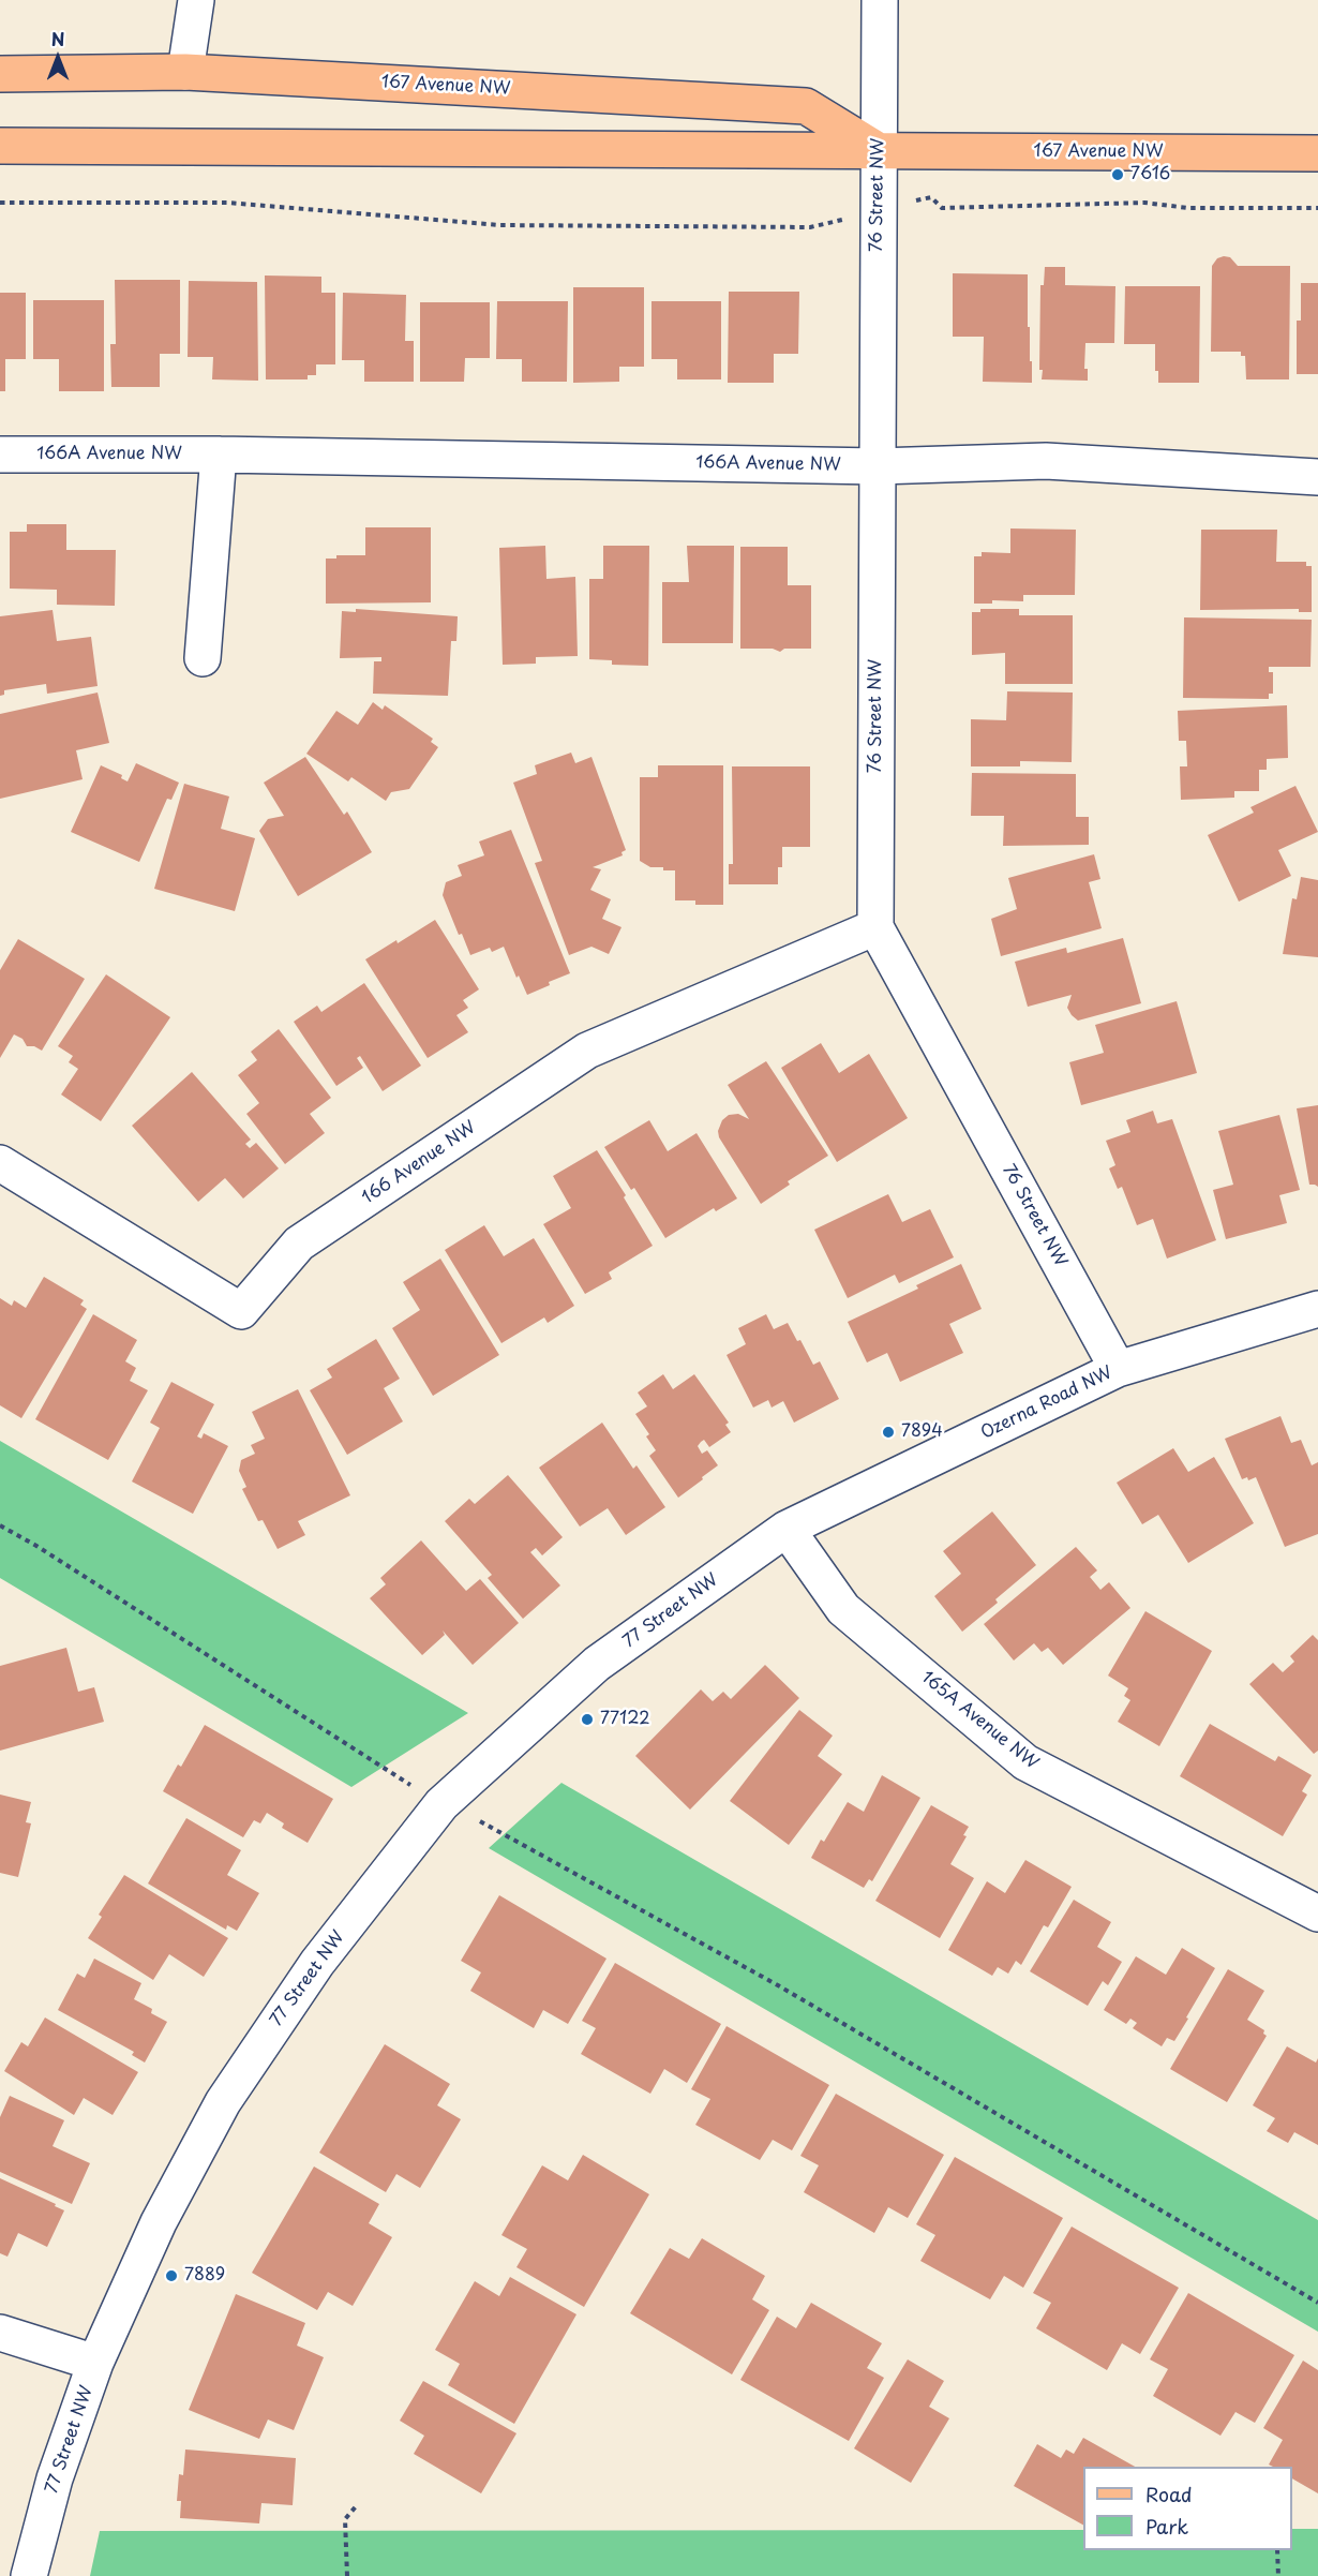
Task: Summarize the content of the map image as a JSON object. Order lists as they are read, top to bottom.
{
  "streets": {
    "main road": ["167 Avenue NW"],
    "street": [
      "76 Street NW",
      "166A Avenue NW",
      "166 Avenue NW",
      "Ozerna Road NW",
      "77 Street NW",
      "165A Avenue NW"
    ]
  },
  "crossings": [
    ["167 Avenue NW", "76 Street NW"],
    ["76 Street NW", "166A Avenue NW"],
    ["76 Street NW", "166 Avenue NW"],
    ["76 Street NW", "Ozerna Road NW"],
    ["Ozerna Road NW", "77 Street NW"],
    ["Ozerna Road NW", "165A Avenue NW"],
    ["77 Street NW", "165A Avenue NW"]
  ],
  "places": [
    "7616",
    "7894",
    "77122",
    "7889"
  ],
  "legend": ["Road", "Park"],
  "north": "top"
}
